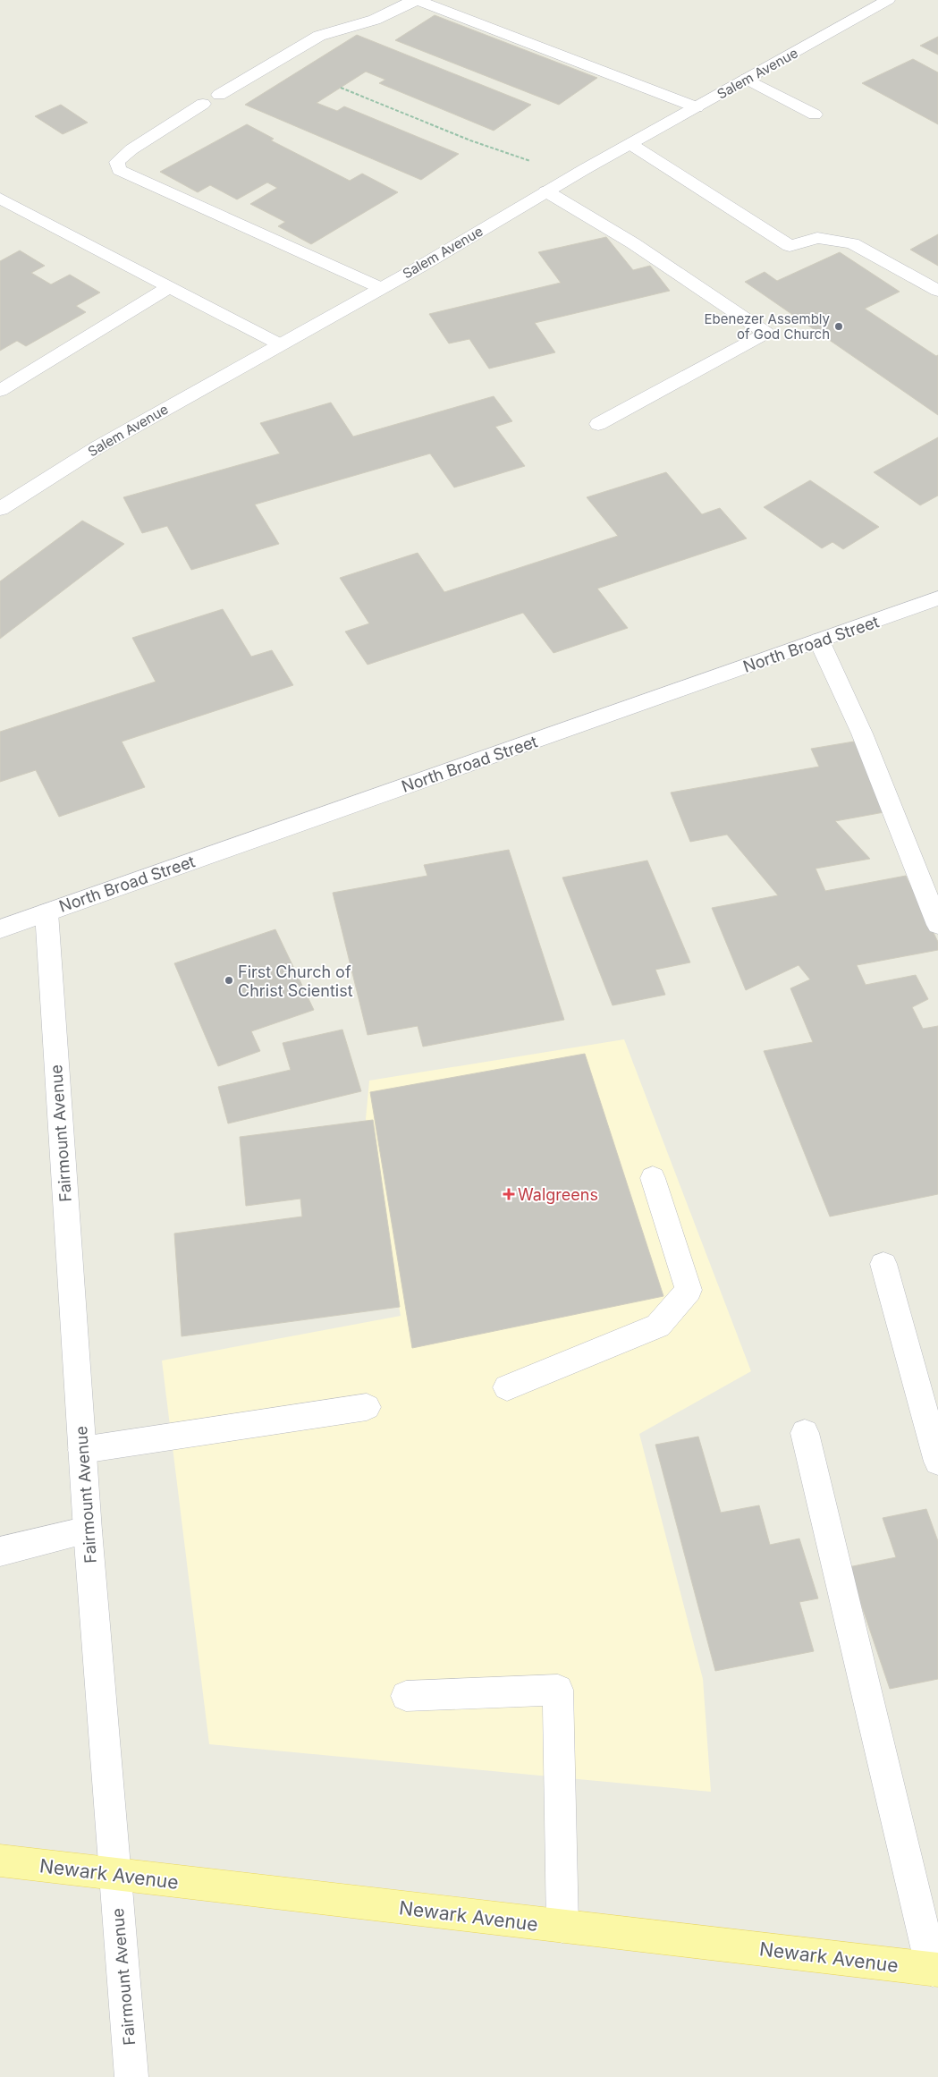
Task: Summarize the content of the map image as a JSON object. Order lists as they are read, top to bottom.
{
  "streets": {
    "main road": ["Newark Avenue"],
    "street": ["Salem Avenue", "North Broad Street", "Fairmount Avenue"]
  },
  "crossings": [
    ["North Broad Street", "Fairmount Avenue"],
    ["Fairmount Avenue", "Newark Avenue"]
  ],
  "places": {
    "other": ["Ebenezer Assembly of God Church", "First Church of Christ Scientist"],
    "health": ["Walgreens"]
  }
}
